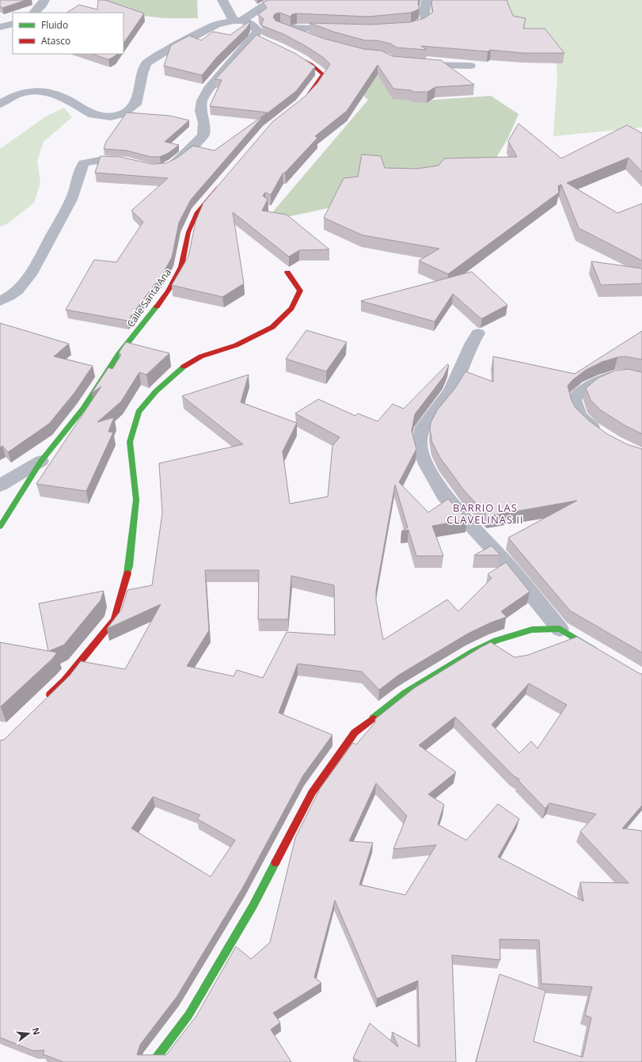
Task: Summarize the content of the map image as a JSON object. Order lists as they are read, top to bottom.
{
  "streets": {
    "street": ["Calle Santa Ana"]
  },
  "districts": ["BARRIO LAS CLAVELINAS II"],
  "legend": ["Fluido", "Atasco"],
  "north": "right"
}
